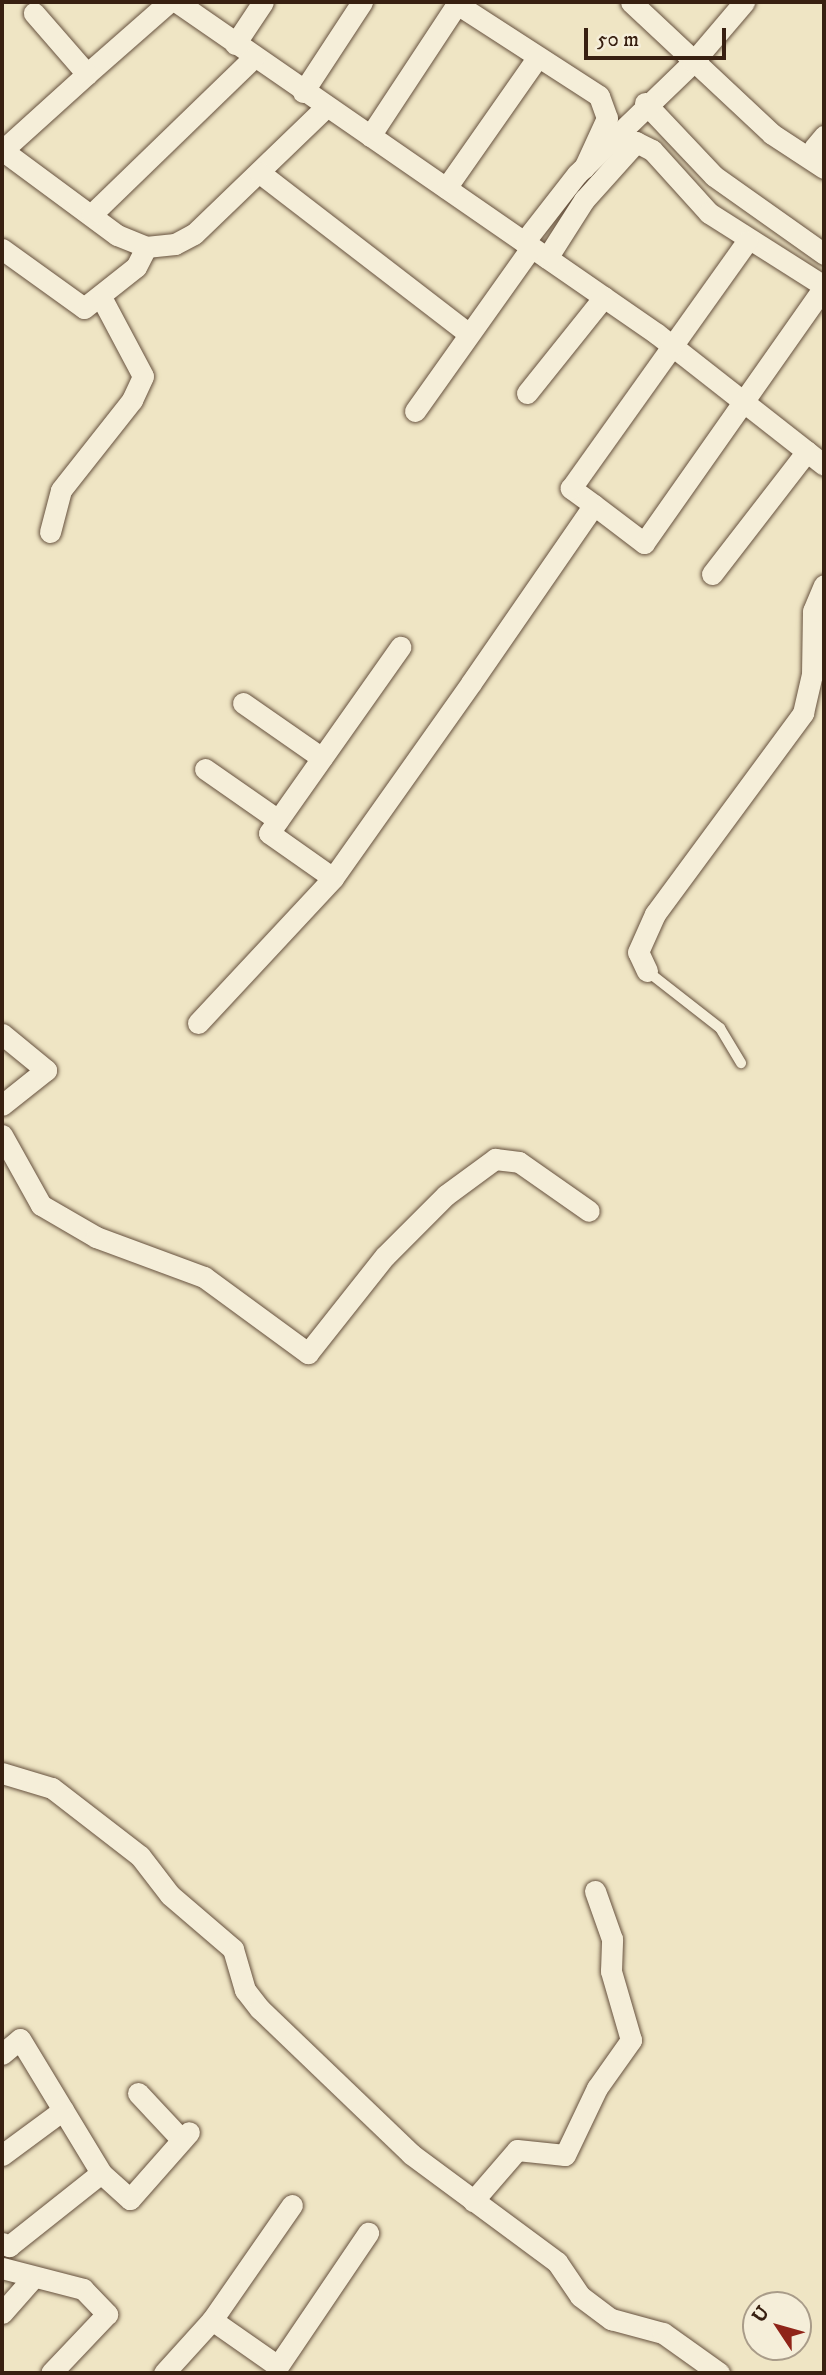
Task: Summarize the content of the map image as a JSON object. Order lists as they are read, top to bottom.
{
  "scale_bar": "50 m",
  "north": "top left"
}
